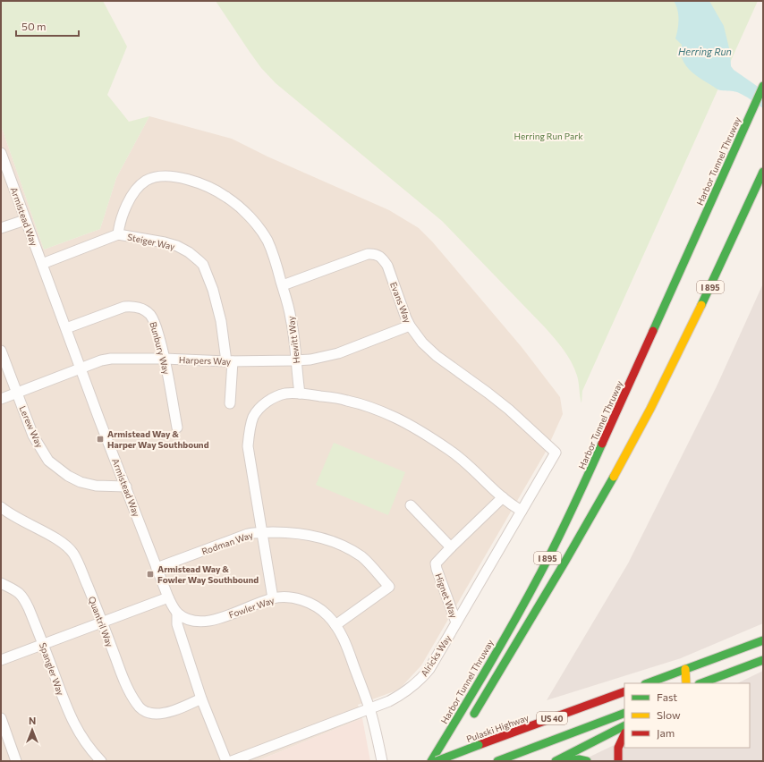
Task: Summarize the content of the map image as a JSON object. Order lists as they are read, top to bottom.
{
  "streets": {
    "main road": [
      "Harbor Tunnel Thruway",
      "I 895",
      "US 40",
      "Pulaski Highway"
    ],
    "street": [
      "Armistead Way",
      "Steiger Way",
      "Evans Way",
      "Hewitt Way",
      "Bunbury Way",
      "Harpers Way",
      "Lerew Way",
      "Rodman Way",
      "Hignet Way",
      "Fowler Way",
      "Quantril Way",
      "Alricks Way",
      "Spangler Way"
    ]
  },
  "crossings": [
    ["Armistead Way", "Steiger Way"],
    ["Armistead Way", "Bunbury Way"],
    ["Armistead Way", "Harpers Way"],
    ["Armistead Way", "Lerew Way"],
    ["Armistead Way", "Rodman Way"],
    ["Armistead Way", "Fowler Way"],
    ["Armistead Way", "Quantril Way"],
    ["Steiger Way", "Hewitt Way"],
    ["Steiger Way", "Harpers Way"],
    ["Evans Way", "Hewitt Way"],
    ["Evans Way", "Harpers Way"],
    ["Evans Way", "Alricks Way"],
    ["Hewitt Way", "Harpers Way"],
    ["Bunbury Way", "Harpers Way"],
    ["Harpers Way", "Lerew Way"],
    ["Rodman Way", "Fowler Way"],
    ["Hignet Way", "Alricks Way"],
    ["Fowler Way", "Alricks Way"]
  ],
  "water": ["Herring Run"],
  "parks": ["Herring Run Park"],
  "places": {
    "transit": ["Armistead Way & Harper Way Southbound", "Armistead Way & Fowler Way Southbound"]
  },
  "legend": ["Fast", "Slow", "Jam"],
  "scale_bar": "50 m",
  "north": "top"
}
